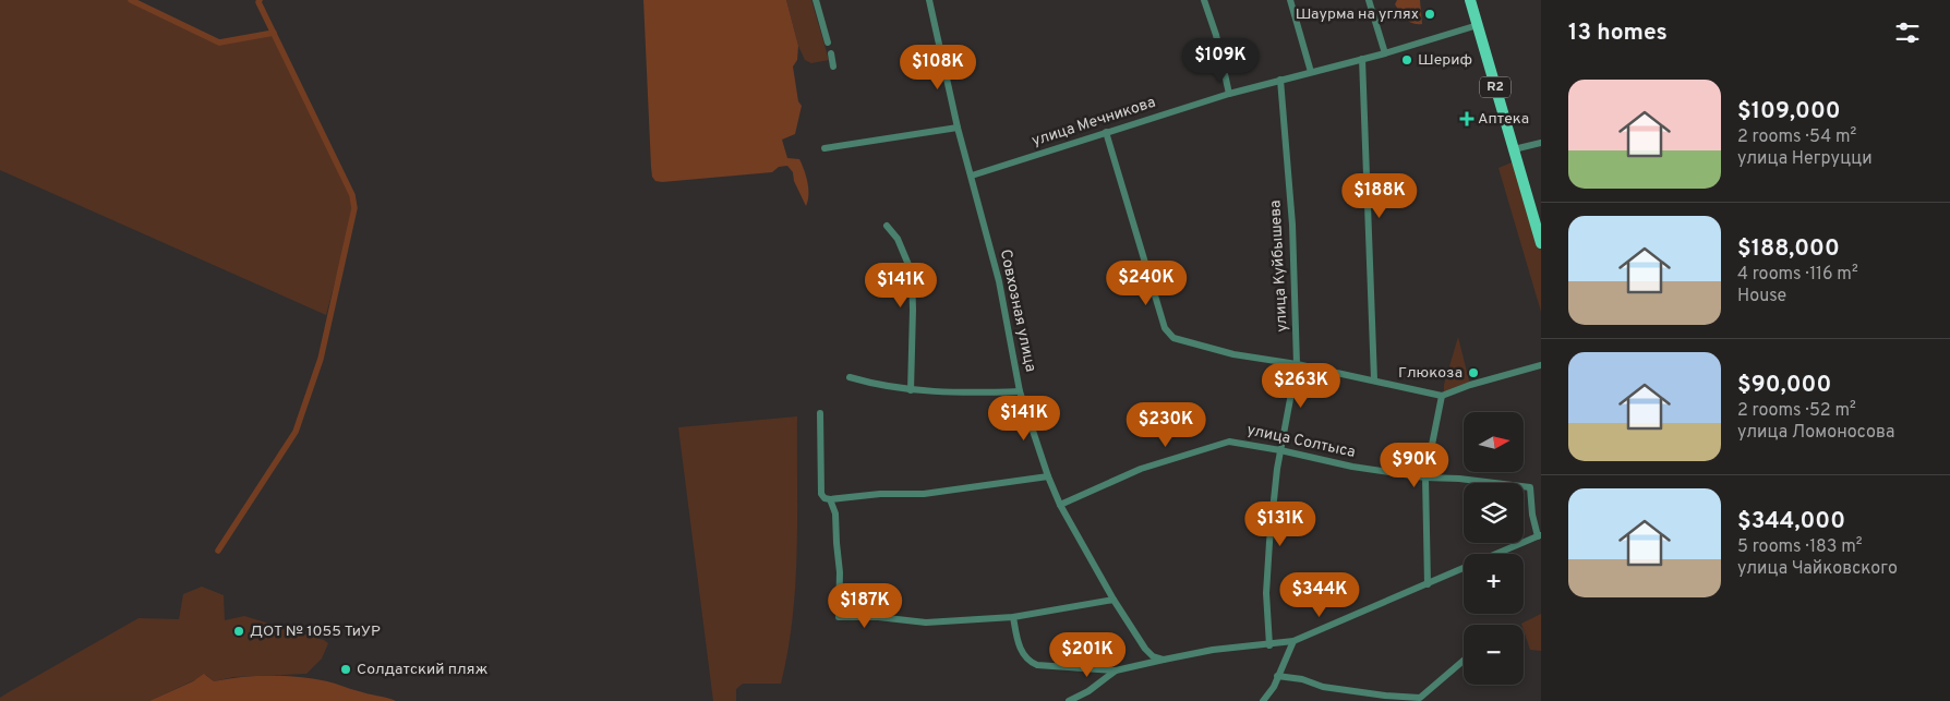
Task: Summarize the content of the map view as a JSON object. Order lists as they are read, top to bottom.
{
  "streets": {
    "main road": ["R2"],
    "street": [
      "улица Мечникова",
      "улица Куйбышева",
      "Совхозная улица",
      "улица Солтыса"
    ]
  },
  "crossings": [
    ["R2", "улица Мечникова"],
    ["улица Мечникова", "улица Куйбышева"],
    ["улица Мечникова", "Совхозная улица"],
    ["улица Куйбышева", "улица Солтыса"],
    ["Совхозная улица", "улица Солтыса"]
  ],
  "places": {
    "other": [
      "Шаурма на углях",
      "Шериф",
      "Глюкоза",
      "ДОТ № 1055 ТиУР",
      "Солдатский пляж"
    ],
    "health": ["Аптека"]
  },
  "north": "right",
  "page": {
    "heading": "13 homes",
    "price": [
      "$109K",
      "$108K",
      "$188K",
      "$240K",
      "$141K",
      "$263K",
      "$141K",
      "$230K",
      "$90K",
      "$131K",
      "$344K",
      "$187K",
      "$201K"
    ],
    "list": [
      {
        "name": "$109,000",
        "note": "2 rooms · 54 m² · улица Негруцци"
      },
      {
        "name": "$188,000",
        "note": "4 rooms · 116 m² · House"
      },
      {
        "name": "$90,000",
        "note": "2 rooms · 52 m² · улица Ломоносова"
      },
      {
        "name": "$344,000",
        "note": "5 rooms · 183 m² · улица Чайковского"
      }
    ],
    "map_buttons": ["+", "−"]
  }
}
